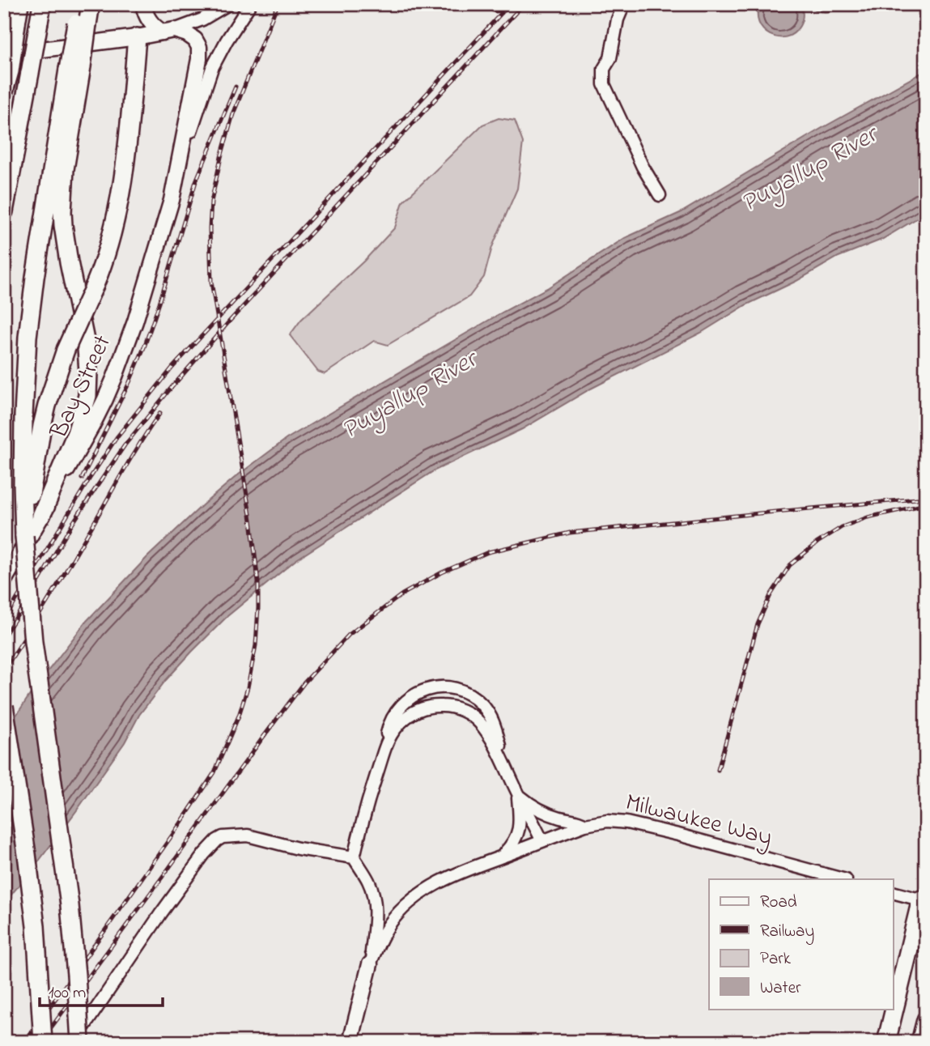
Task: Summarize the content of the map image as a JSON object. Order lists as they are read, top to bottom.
{
  "streets": {
    "main road": ["Bay Street"],
    "street": ["Milwaukee Way"]
  },
  "water": ["Puyallup River"],
  "legend": [
    "Road",
    "Railway",
    "Park",
    "Water"
  ],
  "scale_bar": "100 m"
}
